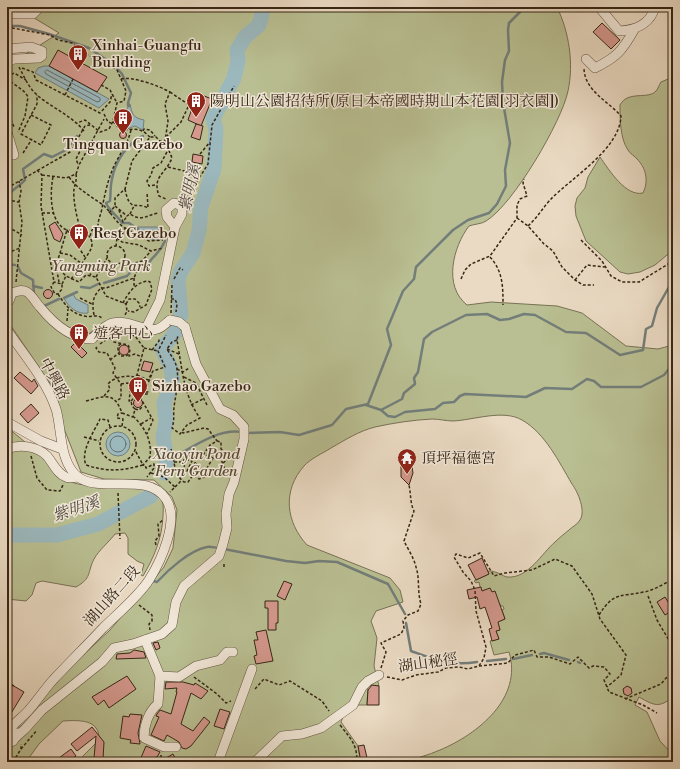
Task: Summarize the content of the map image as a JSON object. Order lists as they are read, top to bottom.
{
  "streets": {
    "street": ["中興路", "湖山路二段"],
    "path": ["湖山秘徑"]
  },
  "water": ["紫明溪"],
  "parks": ["Yangming Park", "Xiaoyin Pond Fern Garden"],
  "places": {
    "building": [
      "Xinhai-Guangfu Building",
      "陽明山公園招待所(原日本帝國時期山本花園[羽衣園])",
      "Tingquan Gazebo",
      "Rest Gazebo",
      "遊客中心",
      "Sizhao Gazebo"
    ],
    "temple": ["頂坪福德宮"]
  }
}
